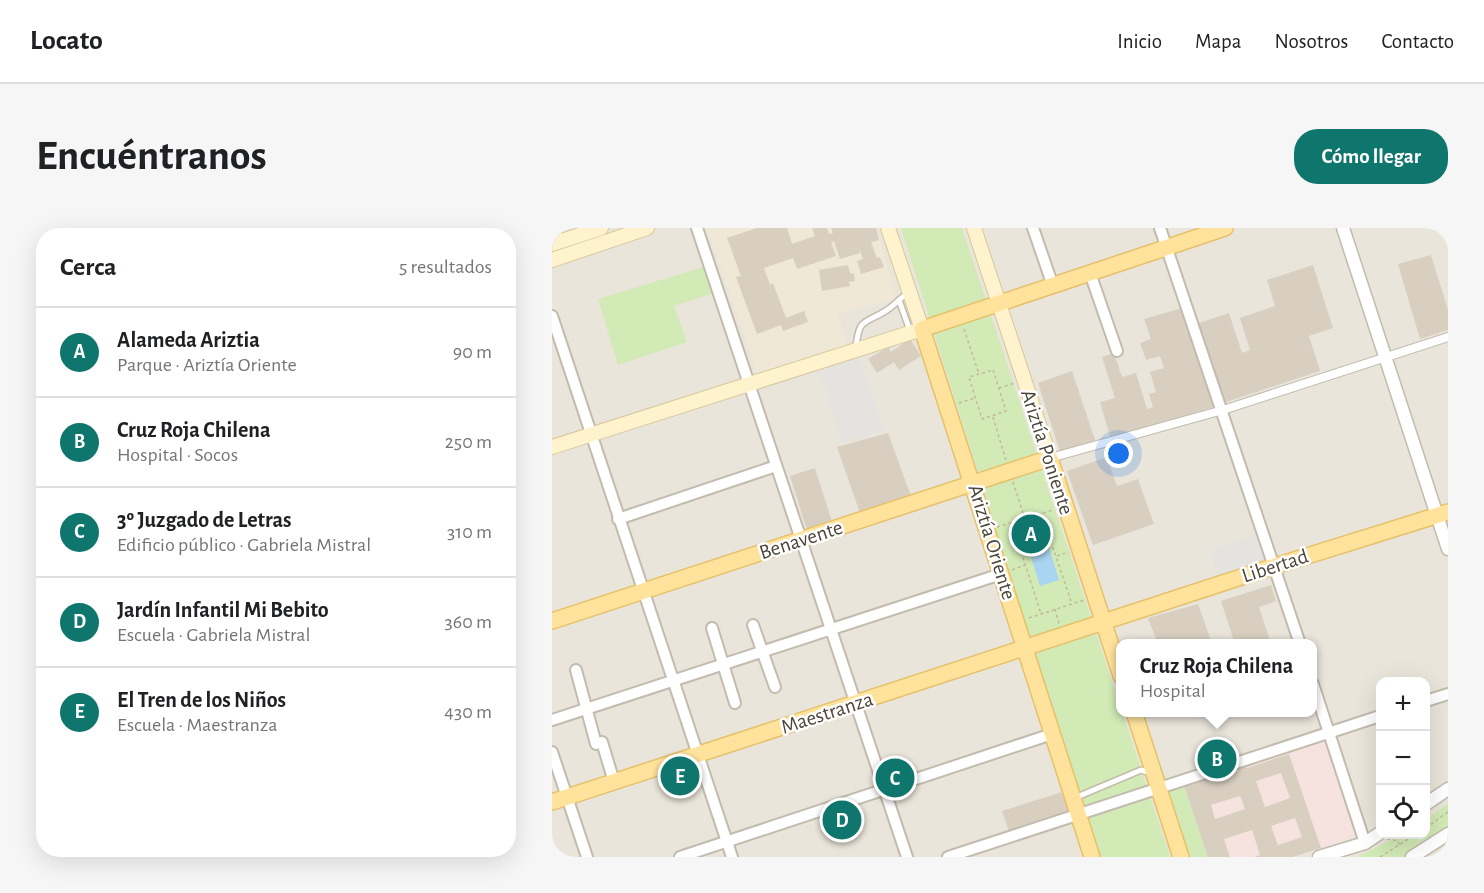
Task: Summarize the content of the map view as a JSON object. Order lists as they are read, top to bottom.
{
  "streets": {
    "main road": [
      "Ariztía Poniente",
      "Benavente",
      "Ariztía Oriente",
      "Libertad",
      "Maestranza"
    ]
  },
  "crossings": [
    ["Ariztía Poniente", "Benavente"],
    ["Ariztía Poniente", "Libertad"],
    ["Ariztía Poniente", "Maestranza"],
    ["Benavente", "Ariztía Oriente"],
    ["Ariztía Oriente", "Maestranza"],
    ["Libertad", "Maestranza"]
  ],
  "page": {
    "header": "Locato",
    "nav": [
      "Inicio",
      "Mapa",
      "Nosotros",
      "Contacto"
    ],
    "buttons": "Cómo llegar",
    "title": "Encuéntranos",
    "heading": ["Cerca", "5 resultados"],
    "list": [
      {
        "mark": "A",
        "name": "Alameda Ariztia",
        "note": "Parque · Ariztía Oriente",
        "value": "90 m"
      },
      {
        "mark": "B",
        "name": "Cruz Roja Chilena",
        "note": "Hospital · Socos",
        "value": "250 m"
      },
      {
        "mark": "C",
        "name": "3º Juzgado de Letras",
        "note": "Edificio público · Gabriela Mistral",
        "value": "310 m"
      },
      {
        "mark": "D",
        "name": "Jardín Infantil Mi Bebito",
        "note": "Escuela · Gabriela Mistral",
        "value": "360 m"
      },
      {
        "mark": "E",
        "name": "El Tren de los Niños",
        "note": "Escuela · Maestranza",
        "value": "430 m"
      }
    ],
    "pins": [
      "A",
      "B",
      "E",
      "C",
      "D"
    ],
    "popup": ["Cruz Roja Chilena", "Hospital"],
    "map_buttons": ["+", "−"]
  }
}
